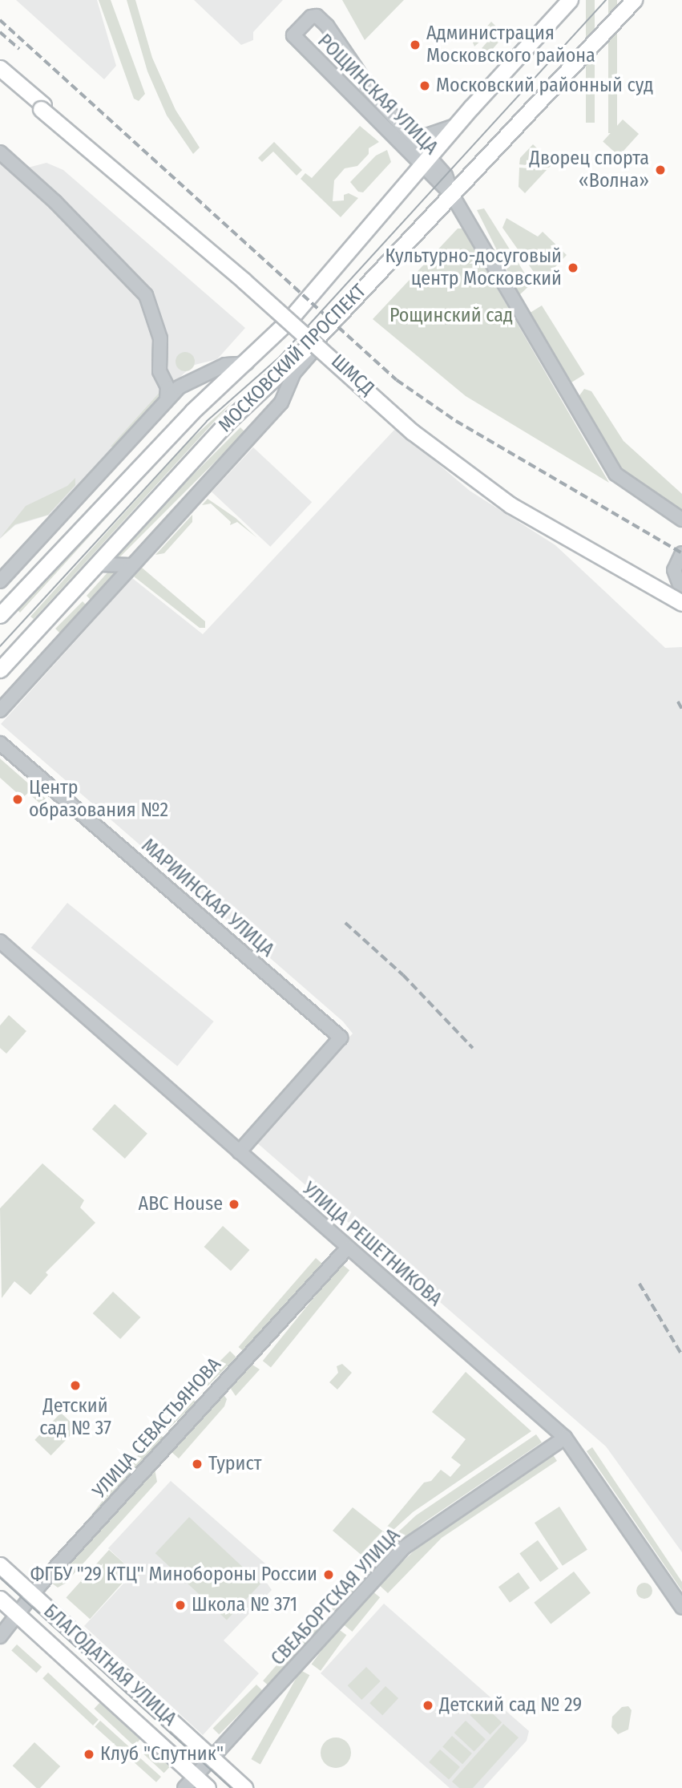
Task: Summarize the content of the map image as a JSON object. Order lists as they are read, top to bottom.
{
  "streets": {
    "main road": ["МОСКОВСКИЙ ПРОСПЕКТ", "ШМСД", "БЛАГОДАТНАЯ УЛИЦА"],
    "street": [
      "РОЩИНСКАЯ УЛИЦА",
      "МАРИИНСКАЯ УЛИЦА",
      "УЛИЦА РЕШЕТНИКОВА",
      "УЛИЦА СЕВАСТЬЯНОВА",
      "СВЕАБОРГСКАЯ УЛИЦА"
    ]
  },
  "crossings": [
    ["РОЩИНСКАЯ УЛИЦА", "МОСКОВСКИЙ ПРОСПЕКТ"],
    ["МАРИИНСКАЯ УЛИЦА", "УЛИЦА РЕШЕТНИКОВА"],
    ["УЛИЦА РЕШЕТНИКОВА", "УЛИЦА СЕВАСТЬЯНОВА"],
    ["УЛИЦА РЕШЕТНИКОВА", "СВЕАБОРГСКАЯ УЛИЦА"],
    ["УЛИЦА СЕВАСТЬЯНОВА", "БЛАГОДАТНАЯ УЛИЦА"],
    ["СВЕАБОРГСКАЯ УЛИЦА", "БЛАГОДАТНАЯ УЛИЦА"]
  ],
  "parks": ["Рощинский сад"],
  "places": [
    "Администрация Московского района",
    "Московский районный суд",
    "Дворец спорта «Волна»",
    "Культурно-досуговый центр Московский",
    "Центр образования №2",
    "ABC House",
    "Детский сад № 37",
    "Турист",
    "ФГБУ \"29 КТЦ\" Минобороны России",
    "Школа № 371",
    "Детский сад № 29",
    "Клуб \"Спутник\""
  ]
}
